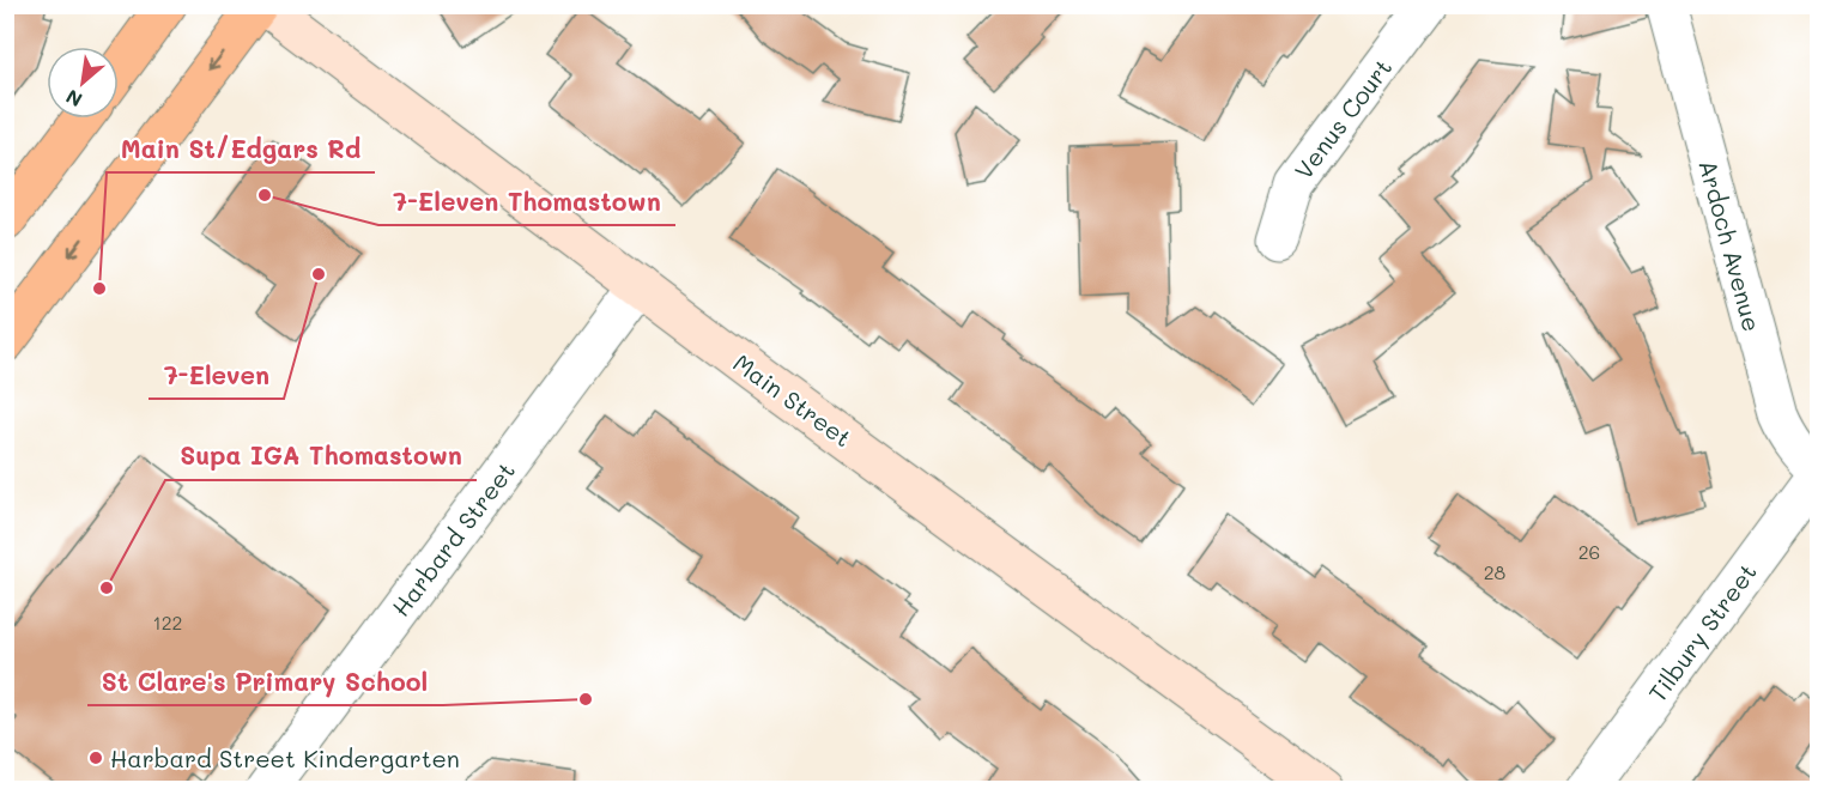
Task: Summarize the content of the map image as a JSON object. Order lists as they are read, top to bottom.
{
  "streets": {
    "street": [
      "Venus Court",
      "Ardoch Avenue",
      "Main Street",
      "Harbard Street",
      "Tilbury Street"
    ]
  },
  "crossings": [
    ["Ardoch Avenue", "Tilbury Street"],
    ["Main Street", "Harbard Street"]
  ],
  "places": [
    "7-Eleven Thomastown",
    "7-Eleven",
    "Main St/Edgars Rd",
    "Supa IGA Thomastown",
    "St Clare's Primary School",
    "Harbard Street Kindergarten"
  ],
  "house_numbers": ["26", "28", "122"],
  "north": "bottom left"
}
